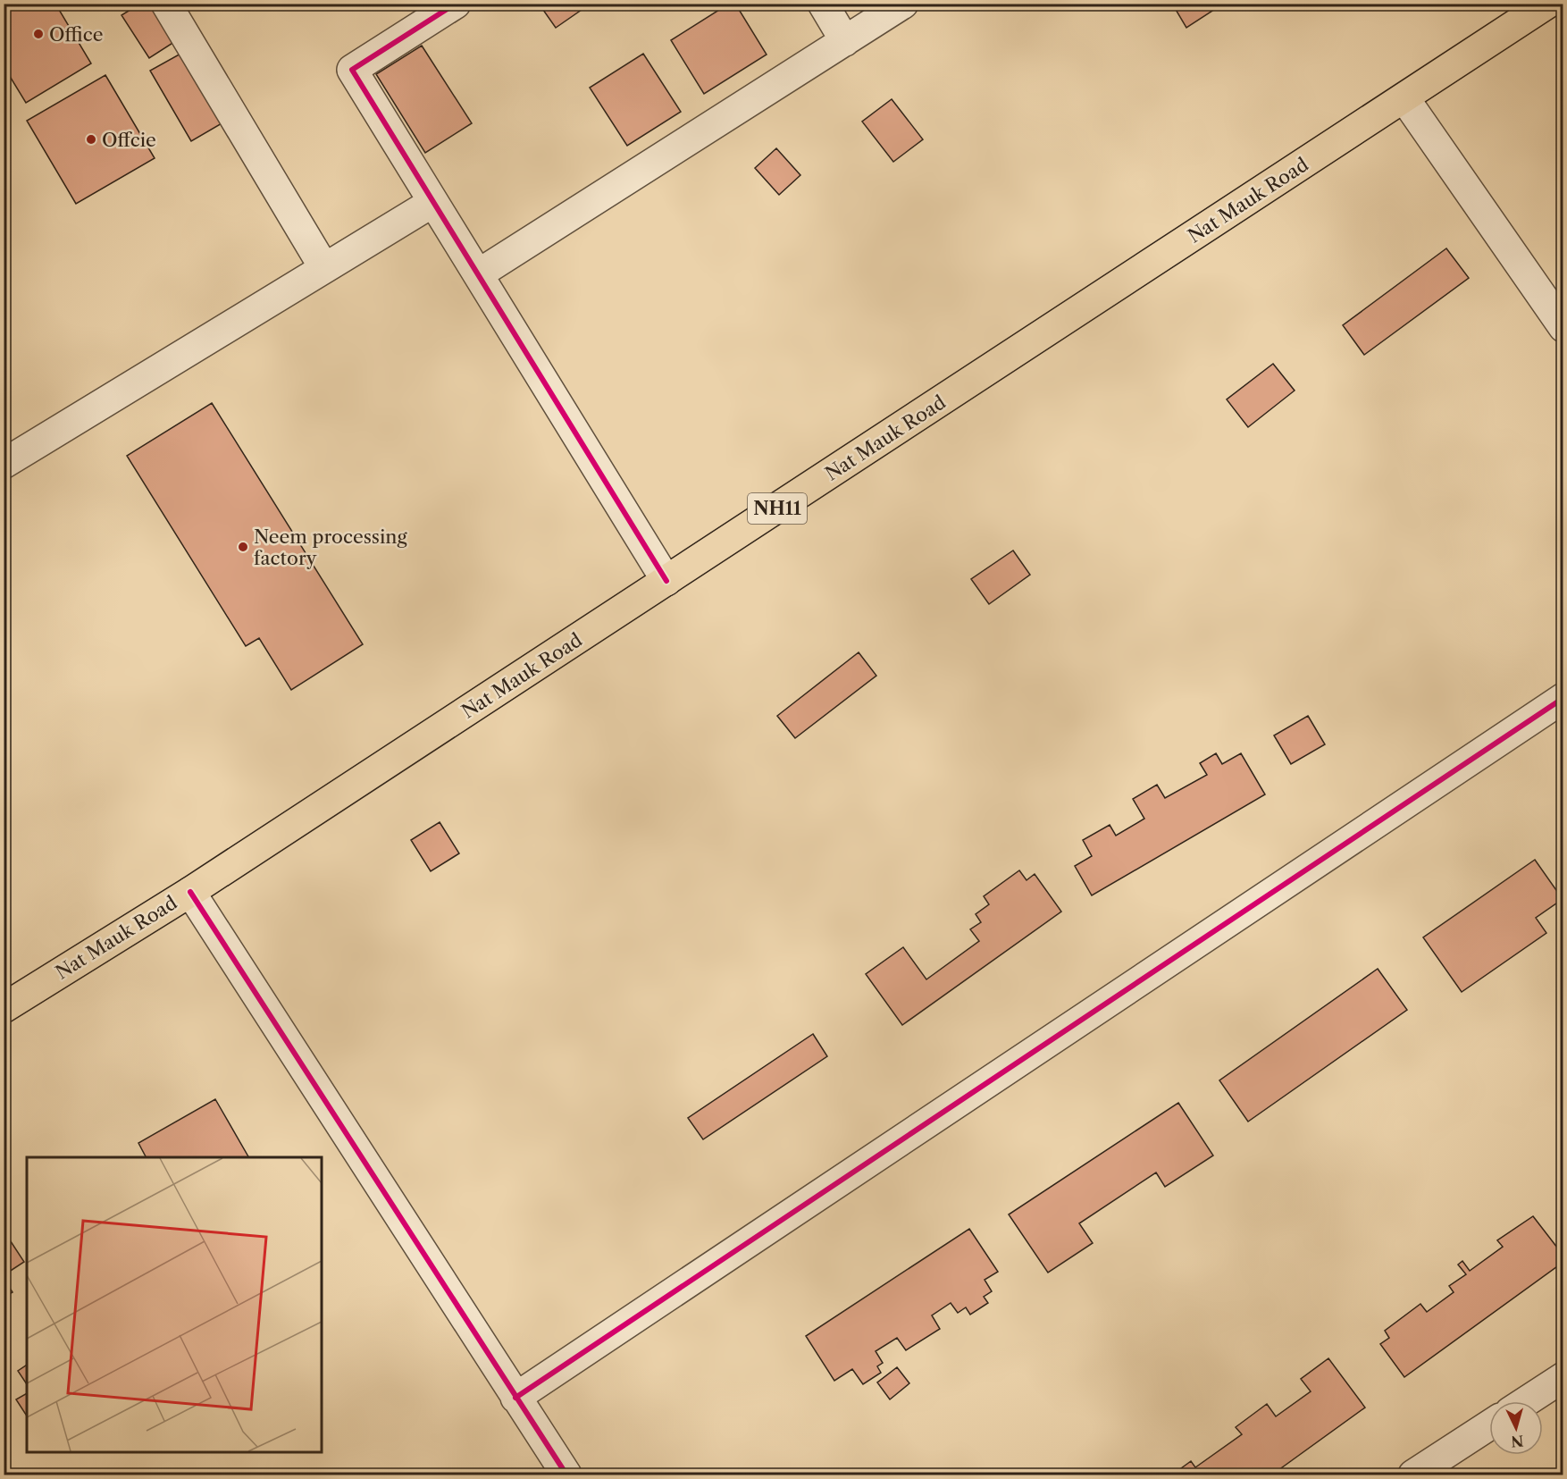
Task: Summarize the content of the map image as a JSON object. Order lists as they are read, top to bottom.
{
  "streets": {
    "highway": ["Nat Mauk Road", "NH11"]
  },
  "places": ["Office", "Offcie", "Neem processing factory"],
  "north": "bottom"
}
